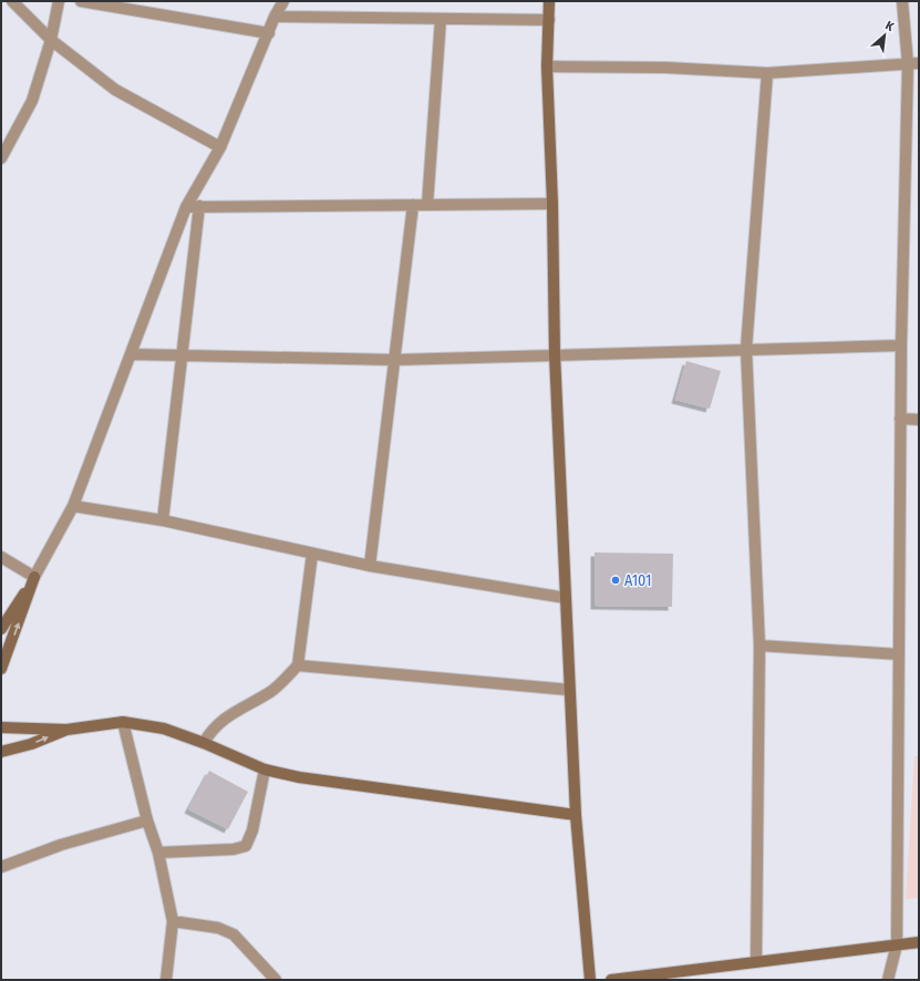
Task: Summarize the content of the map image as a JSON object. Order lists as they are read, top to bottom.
{
  "places": ["A101"],
  "north": "top right"
}
